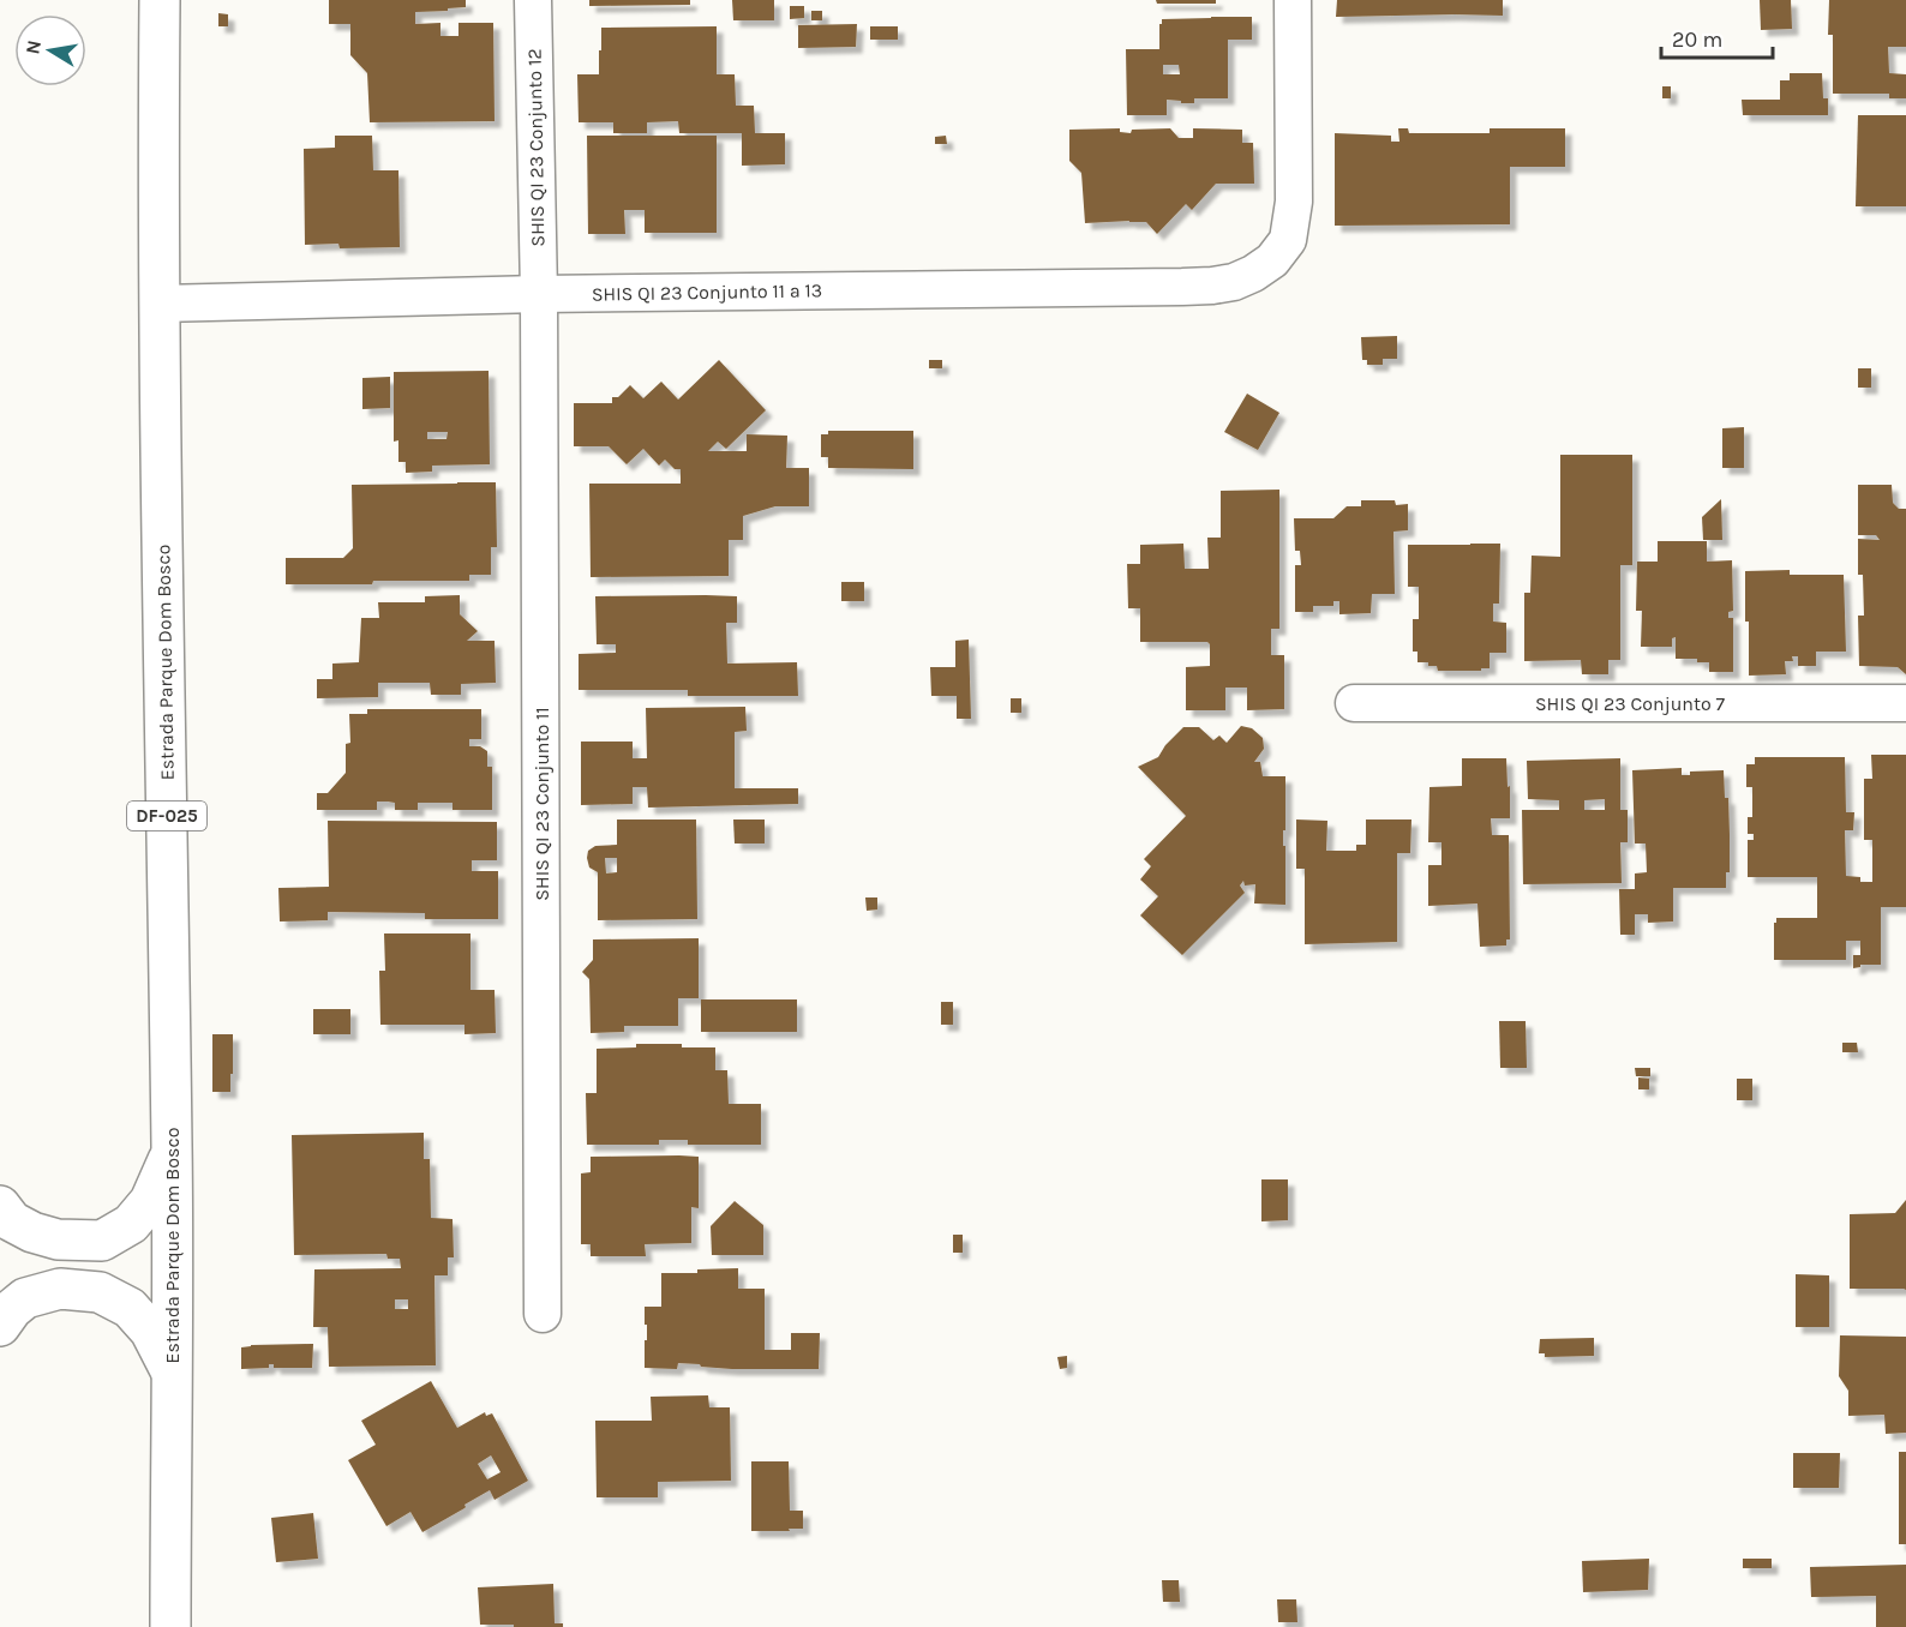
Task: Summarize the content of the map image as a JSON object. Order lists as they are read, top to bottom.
{
  "streets": {
    "main road": ["Estrada Parque Dom Bosco", "DF-025"],
    "street": [
      "SHIS QI 23 Conjunto 12",
      "SHIS QI 23 Conjunto 11 a 13",
      "SHIS QI 23 Conjunto 7",
      "SHIS QI 23 Conjunto 11"
    ]
  },
  "crossings": [
    ["SHIS QI 23 Conjunto 12", "SHIS QI 23 Conjunto 11 a 13"],
    ["SHIS QI 23 Conjunto 12", "SHIS QI 23 Conjunto 11"],
    ["SHIS QI 23 Conjunto 11 a 13", "Estrada Parque Dom Bosco"],
    ["SHIS QI 23 Conjunto 11 a 13", "SHIS QI 23 Conjunto 11"]
  ],
  "scale_bar": "20 m",
  "north": "left"
}
